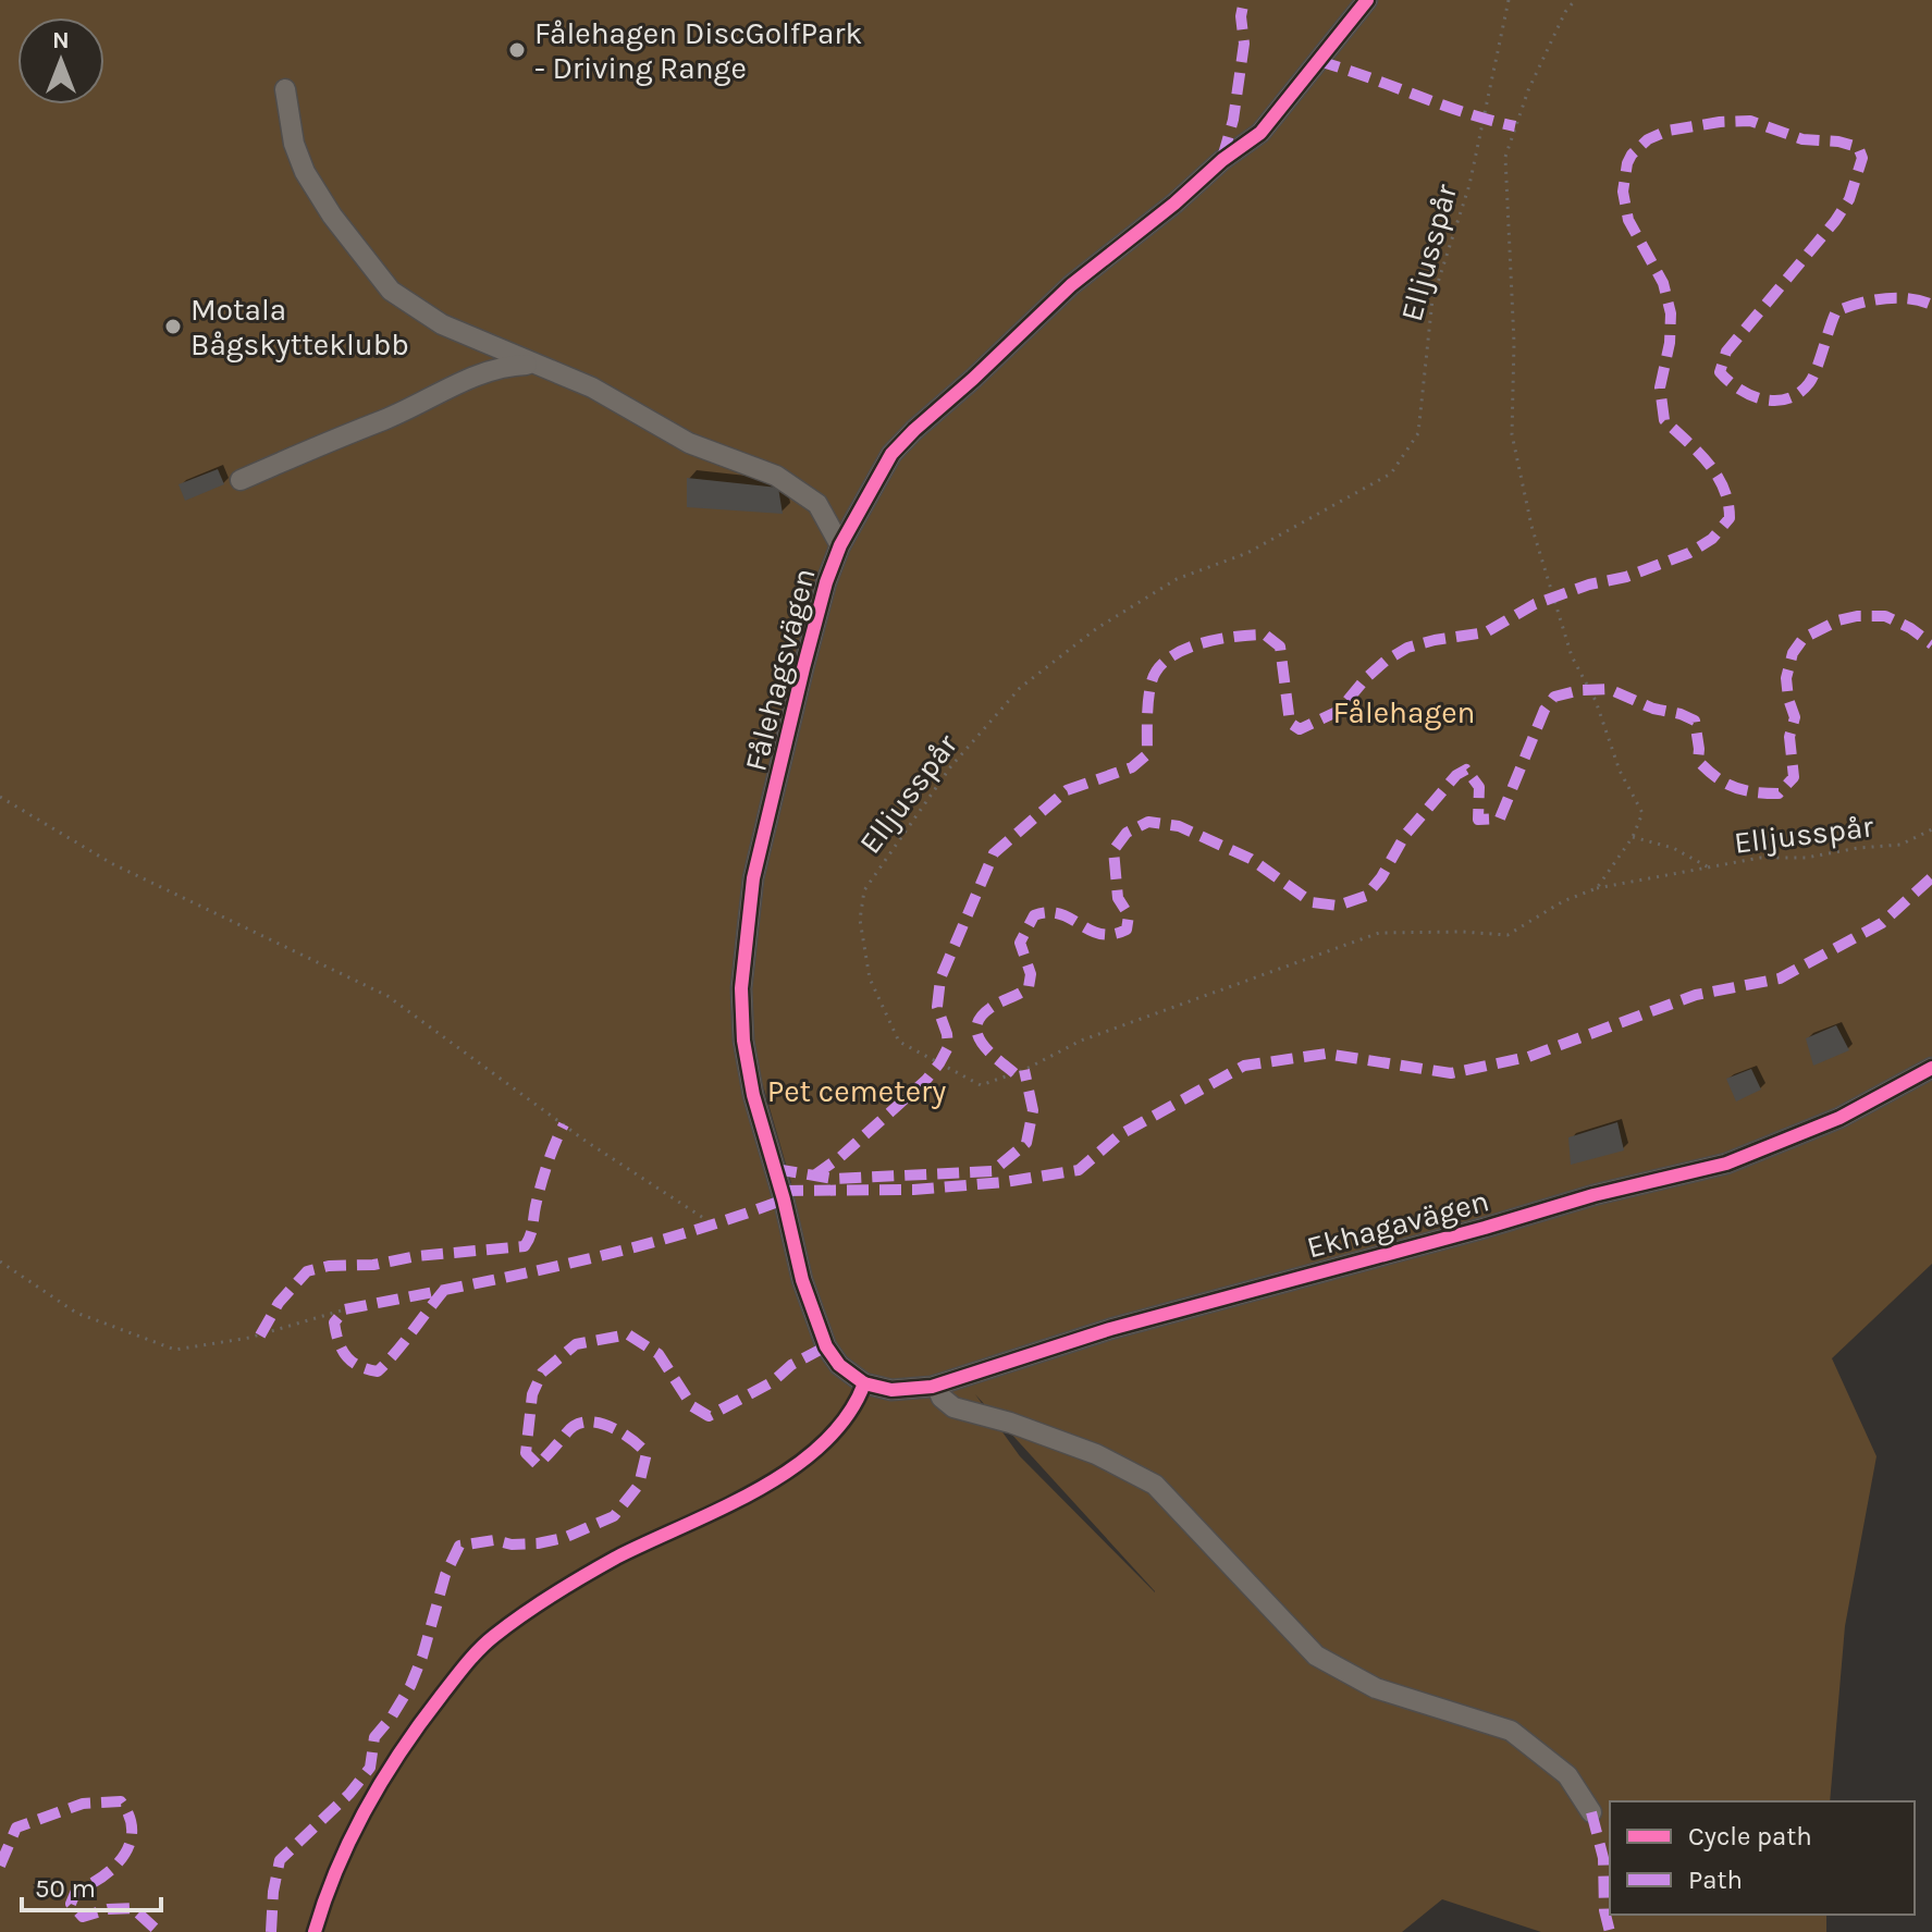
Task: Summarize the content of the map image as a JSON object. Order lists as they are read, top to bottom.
{
  "streets": {
    "street": ["Fålehagsvägen", "Ekhagavägen"],
    "path": ["Elljusspår"]
  },
  "crossings": [
    ["Fålehagsvägen", "Ekhagavägen"]
  ],
  "parks": ["Fålehagen", "Pet cemetery"],
  "places": ["Fålehagen DiscGolfPark - Driving Range", "Motala Bågskytteklubb"],
  "legend": ["Cycle path", "Path"],
  "scale_bar": "50 m",
  "north": "top"
}
